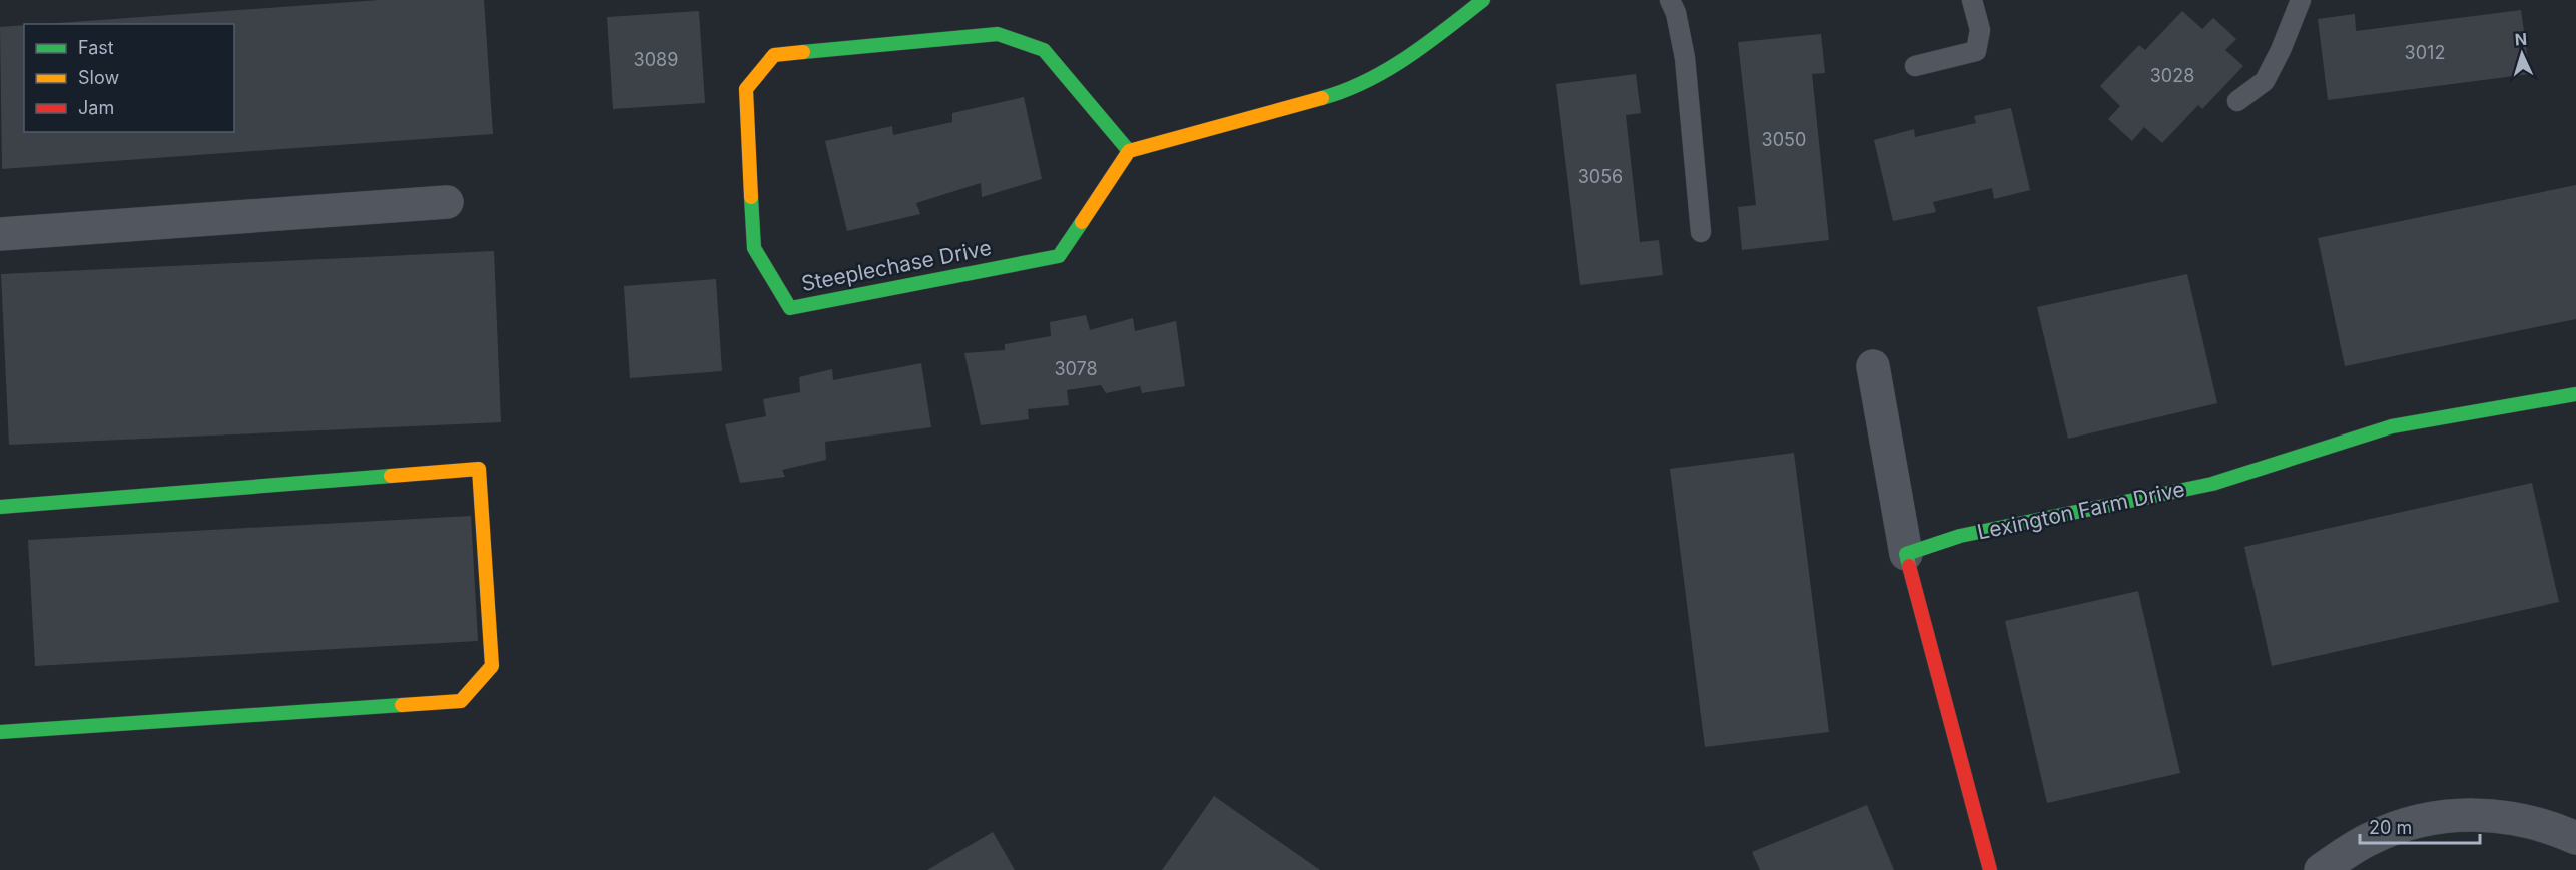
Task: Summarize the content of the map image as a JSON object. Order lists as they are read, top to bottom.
{
  "streets": {
    "street": ["Steeplechase Drive", "Lexington Farm Drive"]
  },
  "house_numbers": [
    "3012",
    "3089",
    "3028",
    "3050",
    "3056",
    "3078"
  ],
  "legend": ["Fast", "Slow", "Jam"],
  "scale_bar": "20 m",
  "north": "top"
}
